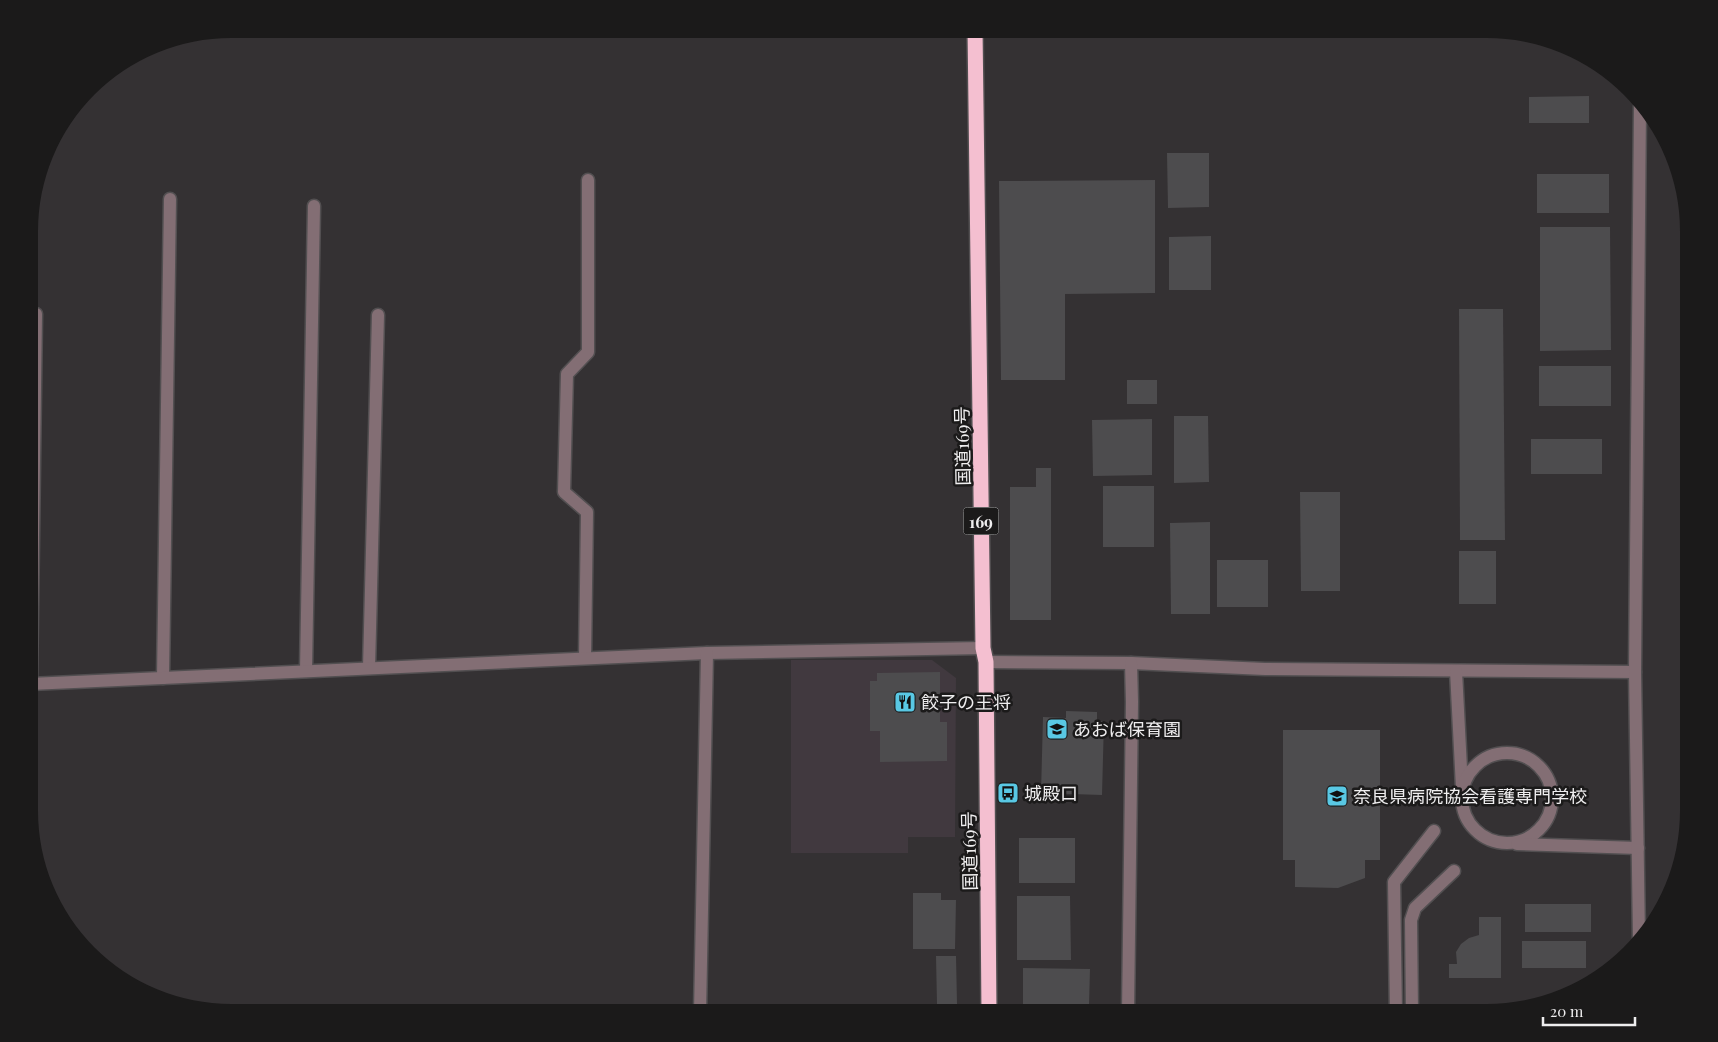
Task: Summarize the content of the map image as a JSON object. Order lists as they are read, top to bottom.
{
  "streets": {
    "highway": ["国道169号", "169"]
  },
  "places": {
    "restaurant": ["餃子の王将"],
    "school or university": ["あおば保育園", "奈良県病院協会看護専門学校"],
    "bus stop": ["城殿口"]
  },
  "scale_bar": "20 m"
}
